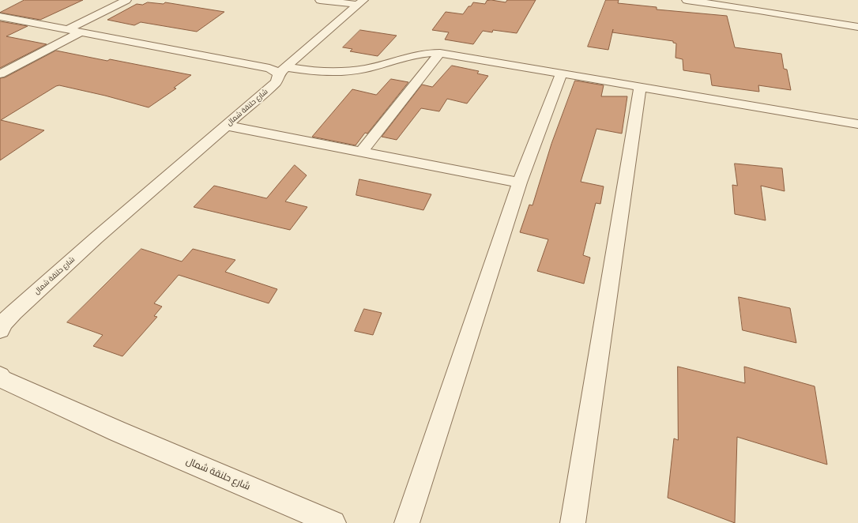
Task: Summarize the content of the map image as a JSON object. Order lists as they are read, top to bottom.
{
  "streets": {
    "street": ["شارع حلنقة شمال"]
  }
}
